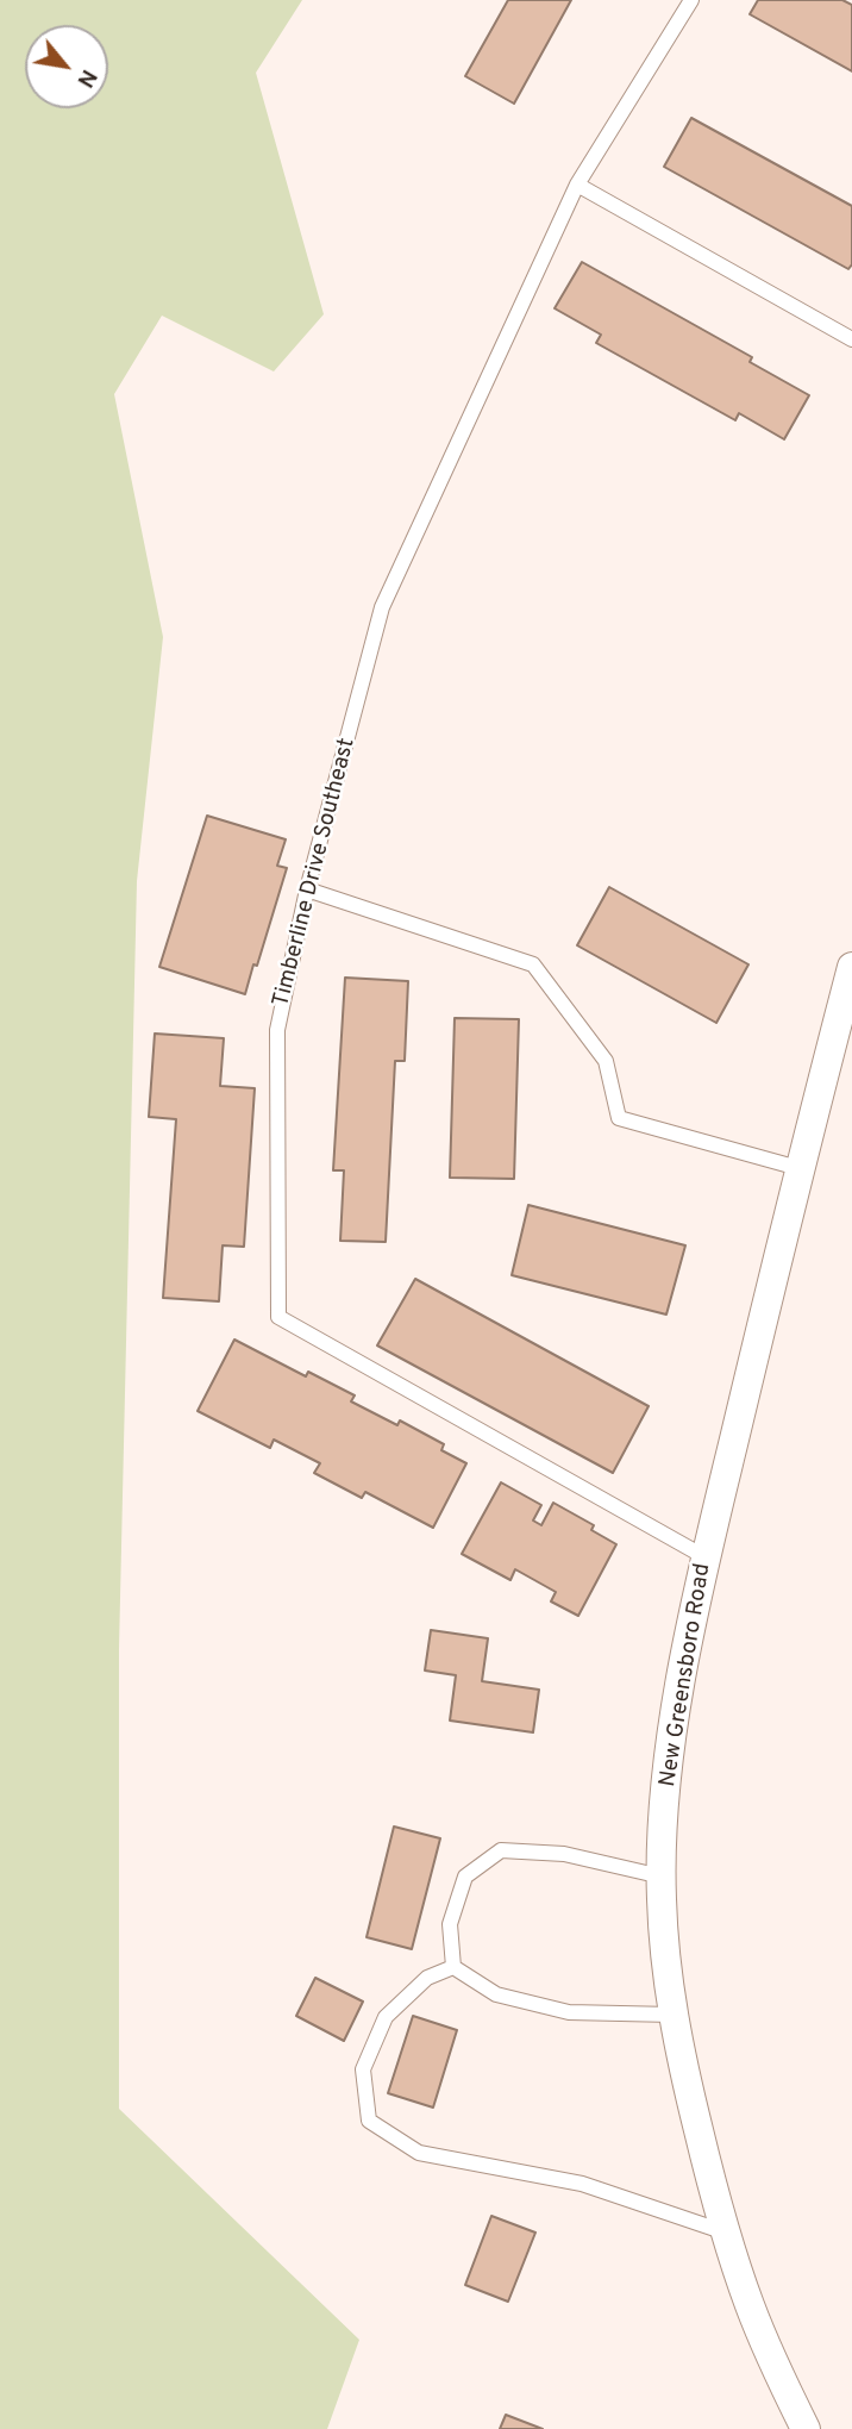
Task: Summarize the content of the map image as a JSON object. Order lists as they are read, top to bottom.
{
  "streets": {
    "street": ["New Greensboro Road"],
    "lane": ["Timberline Drive Southeast"]
  },
  "crossings": [
    ["Timberline Drive Southeast", "New Greensboro Road"]
  ],
  "north": "bottom right"
}
